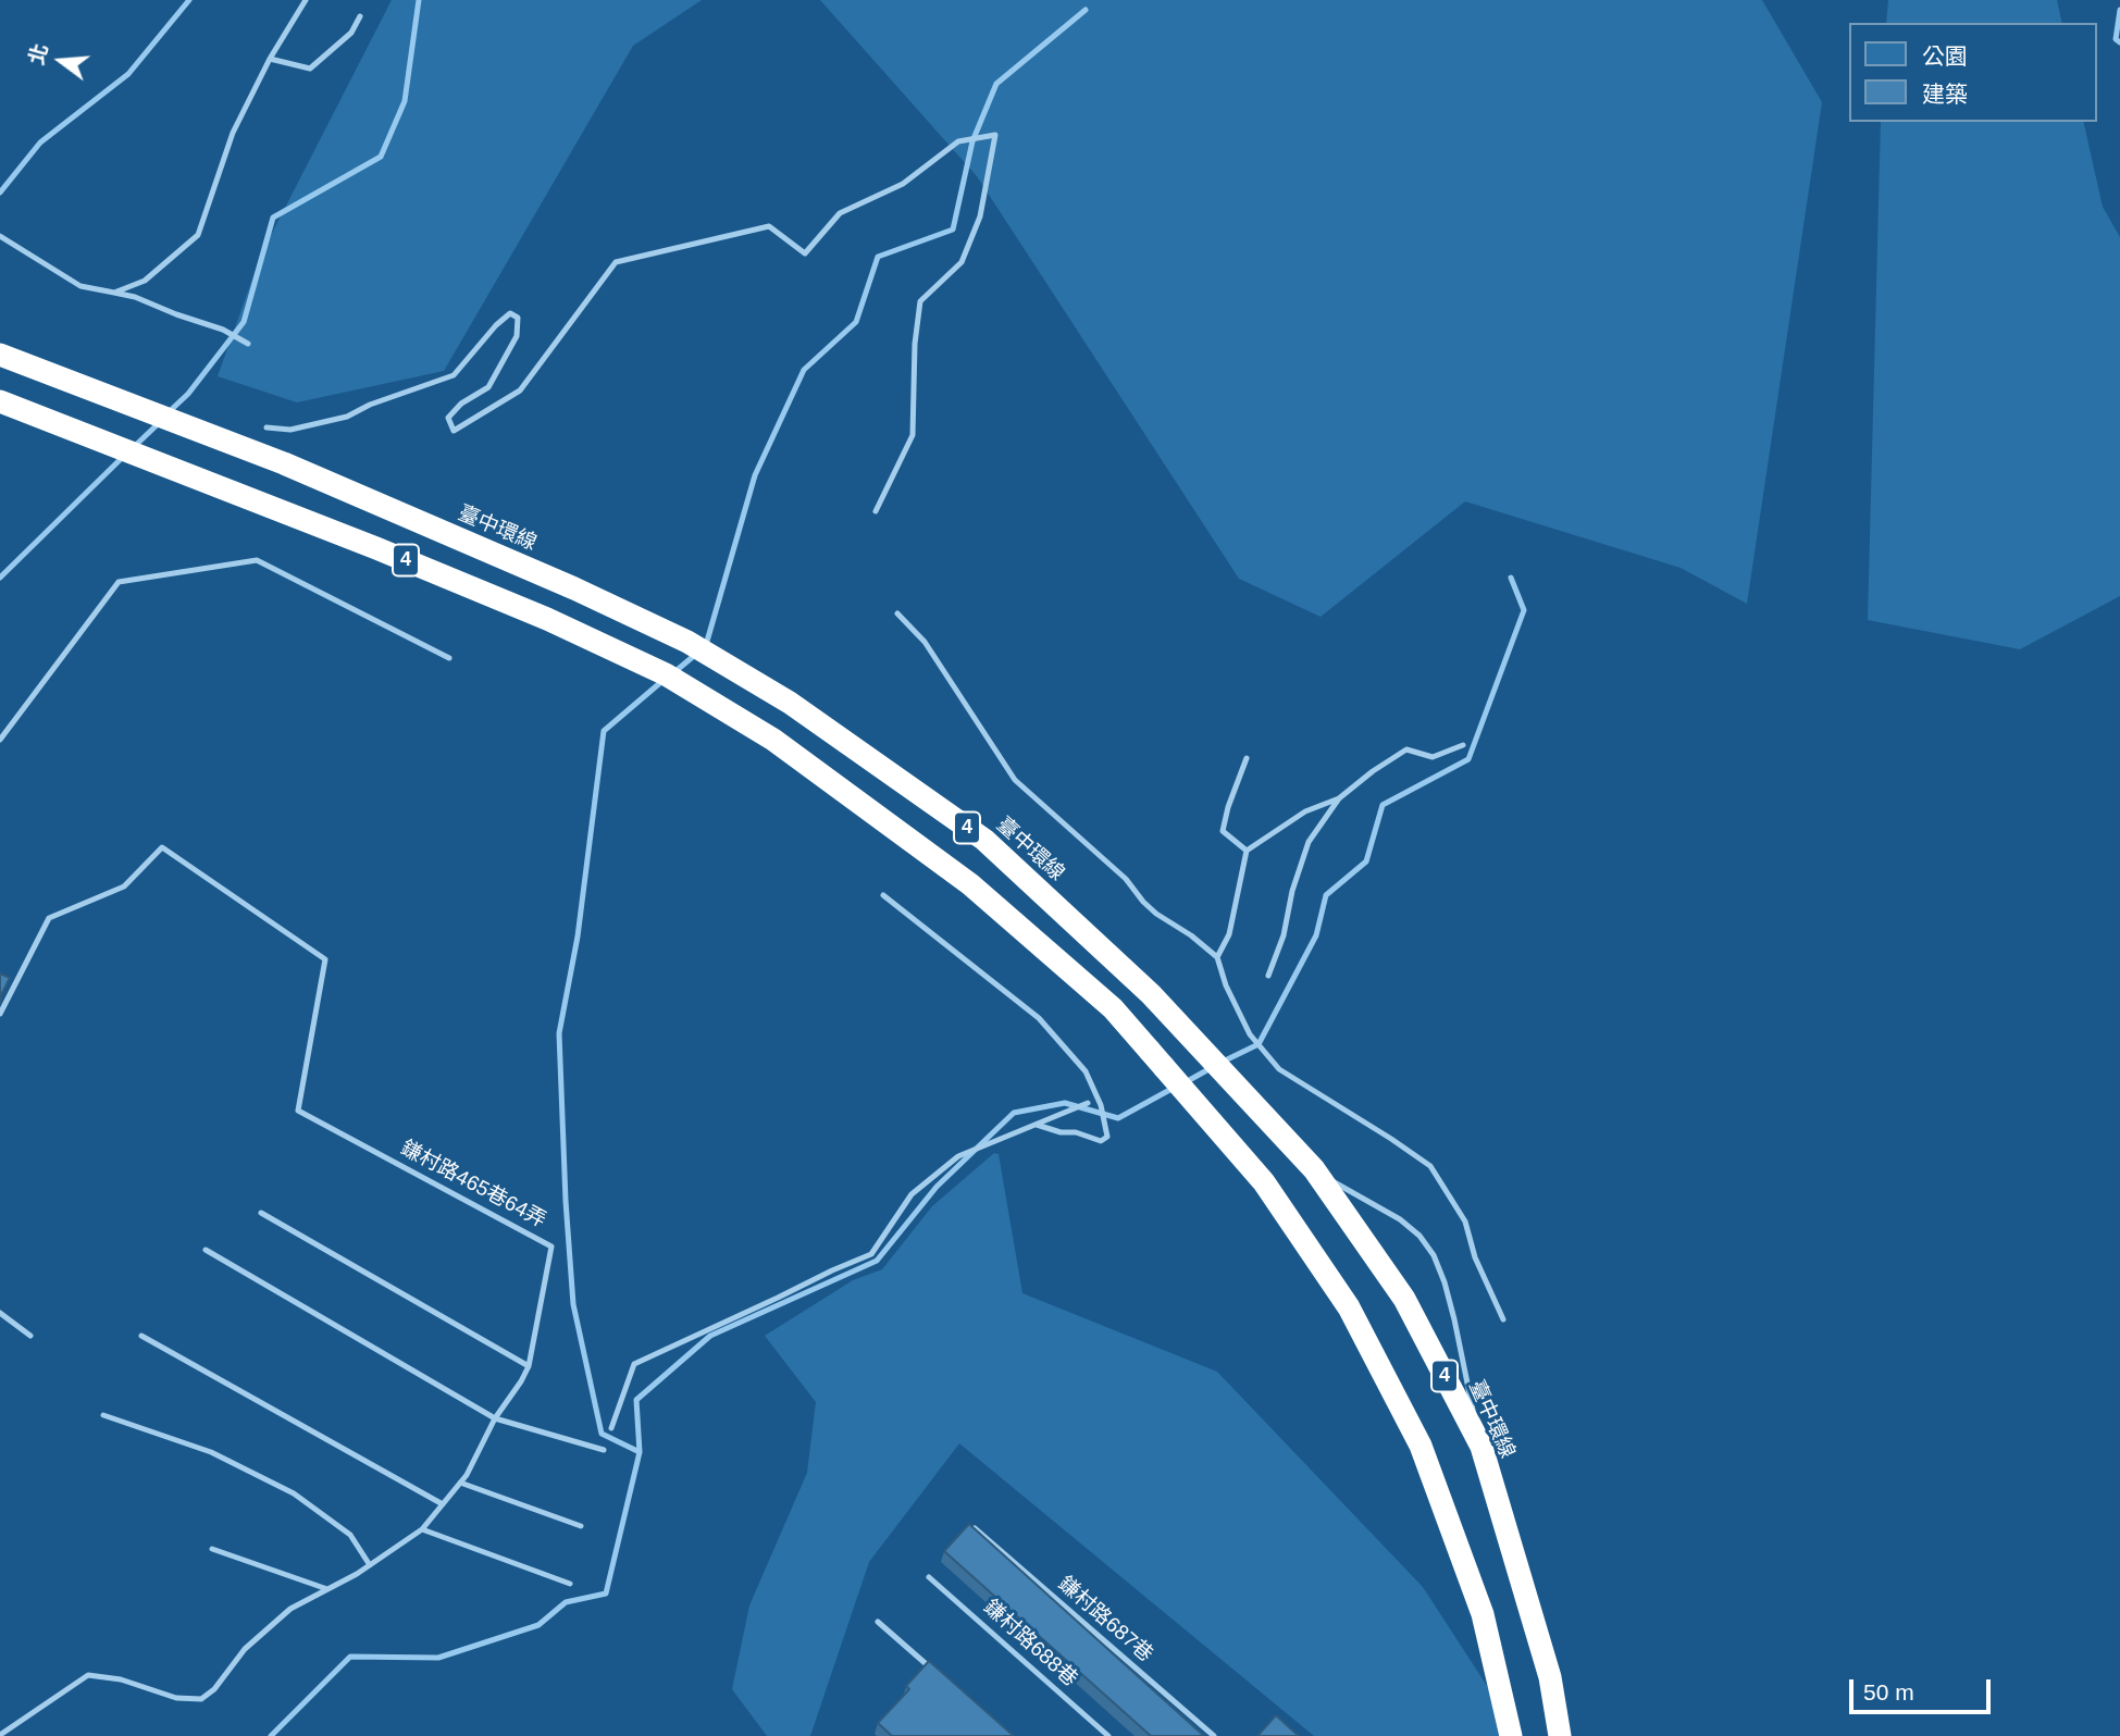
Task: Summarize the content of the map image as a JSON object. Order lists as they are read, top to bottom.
{
  "streets": {
    "highway": ["臺中環線", "4"],
    "lane": ["鎌村路465巷64弄", "鎌村路687巷", "鎌村路688巷"]
  },
  "legend": ["公園", "建築"],
  "scale_bar": "50 m",
  "north": "left"
}
